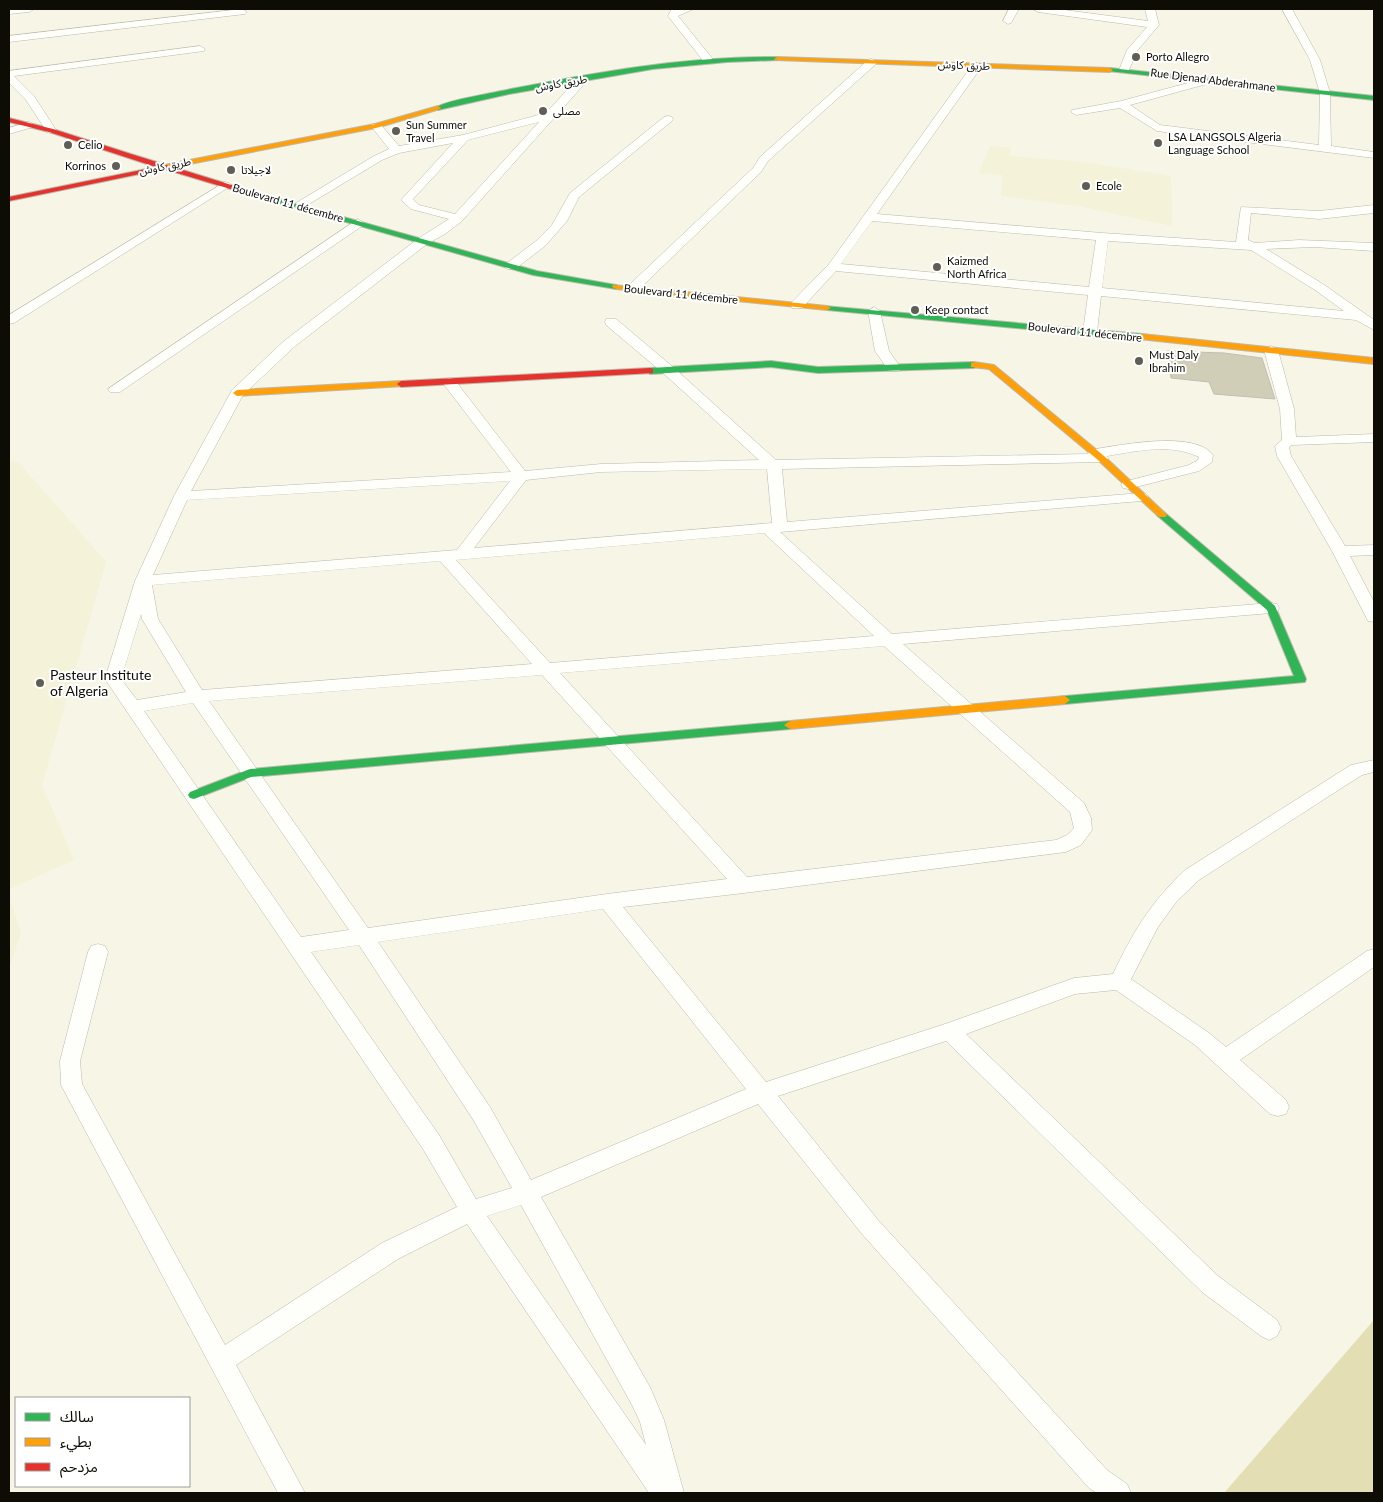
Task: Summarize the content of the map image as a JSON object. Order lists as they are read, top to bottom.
{
  "streets": {
    "street": ["طريق كاوش", "Rue Djenad Abderahmane", "Boulevard 11 décembre"]
  },
  "crossings": [
    ["طريق كاوش", "Rue Djenad Abderahmane"],
    ["طريق كاوش", "Boulevard 11 décembre"]
  ],
  "places": [
    "Porto Allegro",
    "مصلى",
    "Sun Summer Travel",
    "LSA LANGSOLS Algeria Language School",
    "Celio",
    "Korrinos",
    "لاجيلاتا",
    "Ecole",
    "Kaizmed North Africa",
    "Keep contact",
    "Must Daly Ibrahim",
    "Pasteur Institute of Algeria"
  ],
  "legend": ["سالك", "بطيء", "مزدحم"]
}
